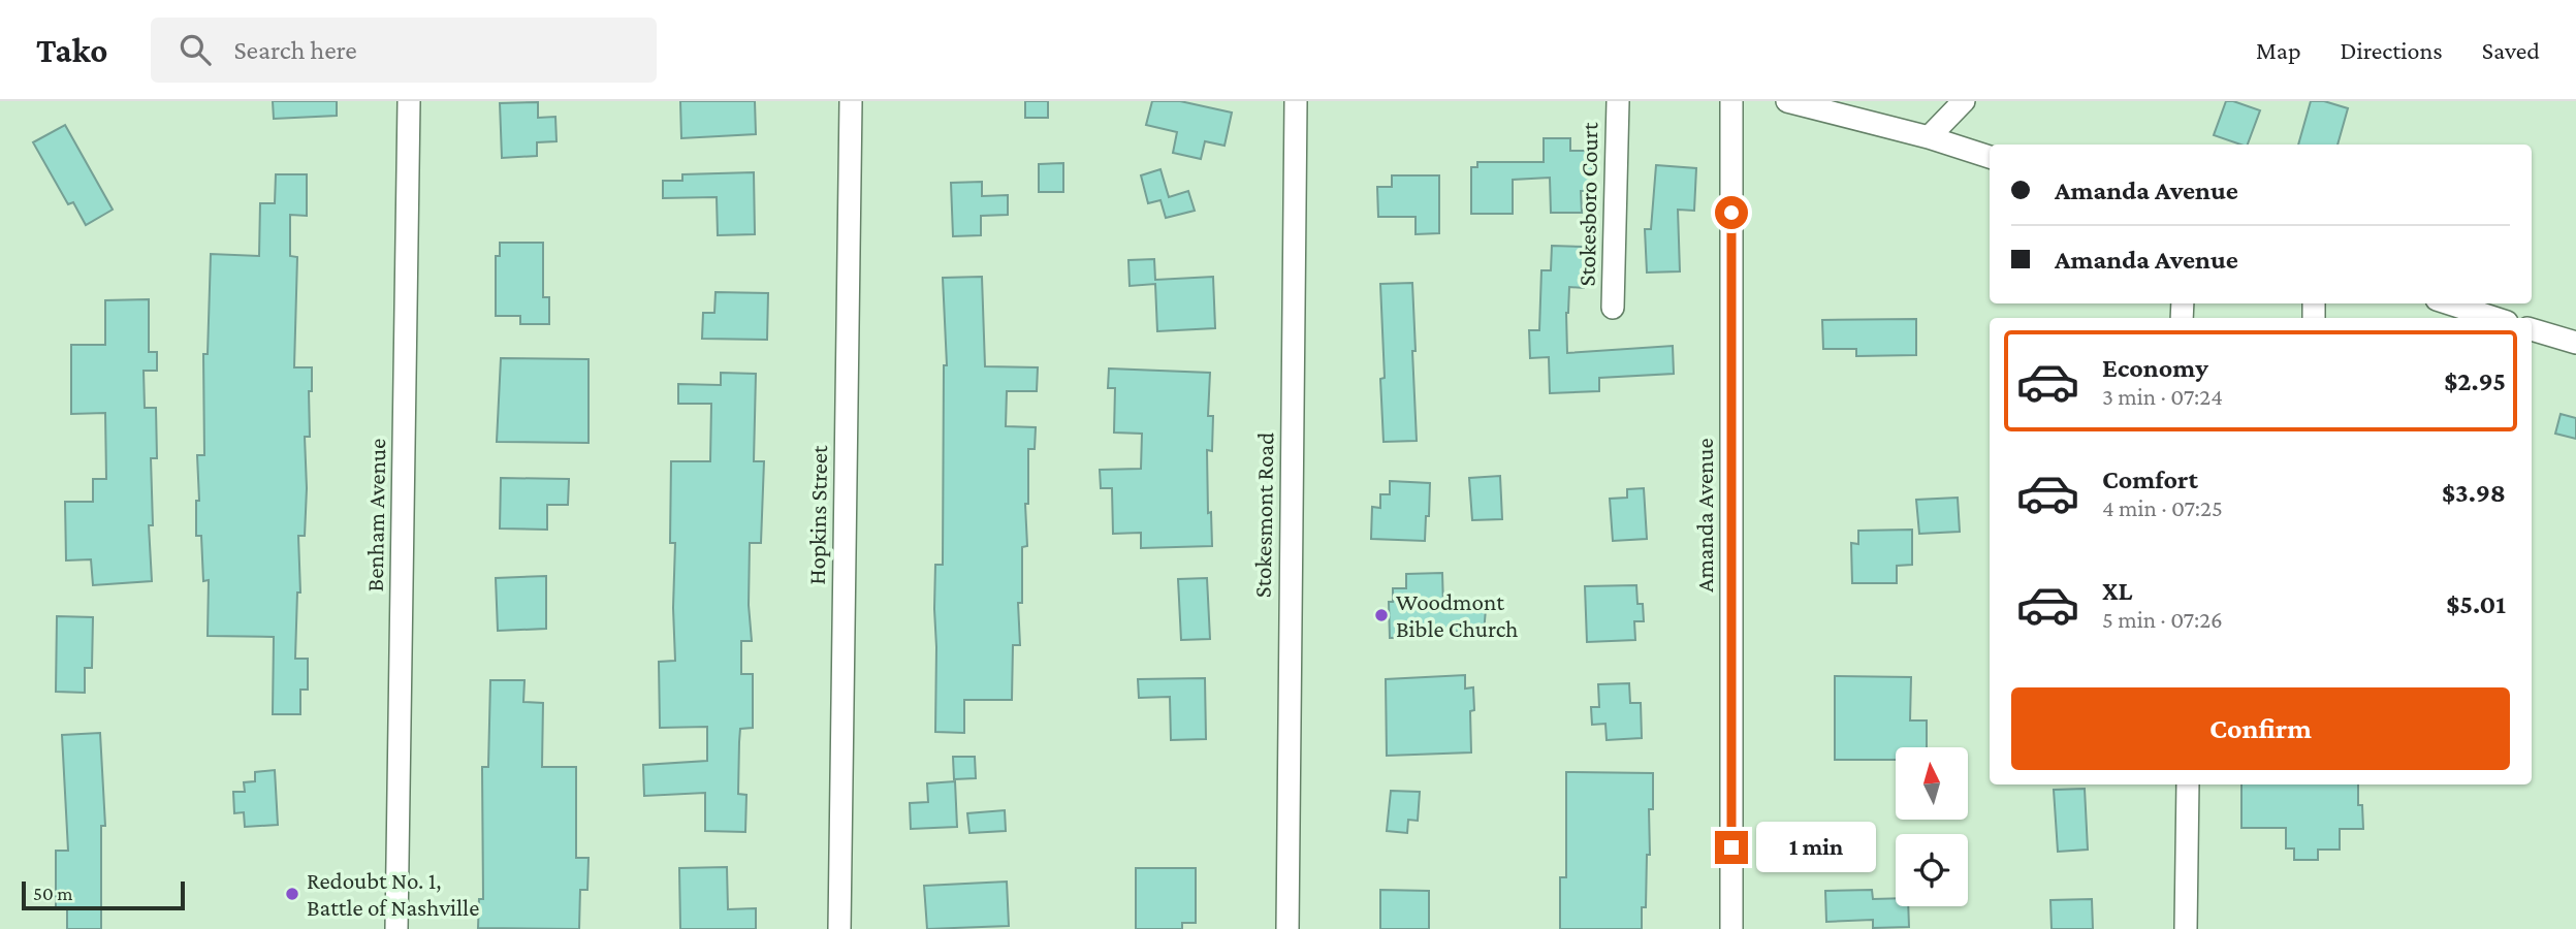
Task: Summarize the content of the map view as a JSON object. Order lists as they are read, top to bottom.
{
  "streets": {
    "street": [
      "Stokesboro Court",
      "Benham Avenue",
      "Hopkins Street",
      "Stokesmont Road",
      "Amanda Avenue"
    ]
  },
  "places": ["Woodmont Bible Church", "Redoubt No. 1, Battle of Nashville"],
  "scale_bar": "50 m",
  "north": "top",
  "page": {
    "header": "Tako",
    "search": "Search here",
    "nav": ["Map", "Directions", "Saved"],
    "banner": ["Amanda Avenue", "Amanda Avenue"],
    "list": [
      {
        "name": "Economy",
        "note": "3 min · 07:24",
        "value": "$2.95"
      },
      {
        "name": "Comfort",
        "note": "4 min · 07:25",
        "value": "$3.98"
      },
      {
        "name": "XL",
        "note": "5 min · 07:26",
        "value": "$5.01"
      }
    ],
    "buttons": "Confirm",
    "bubble": "1 min",
    "scale": "50 m"
  }
}
